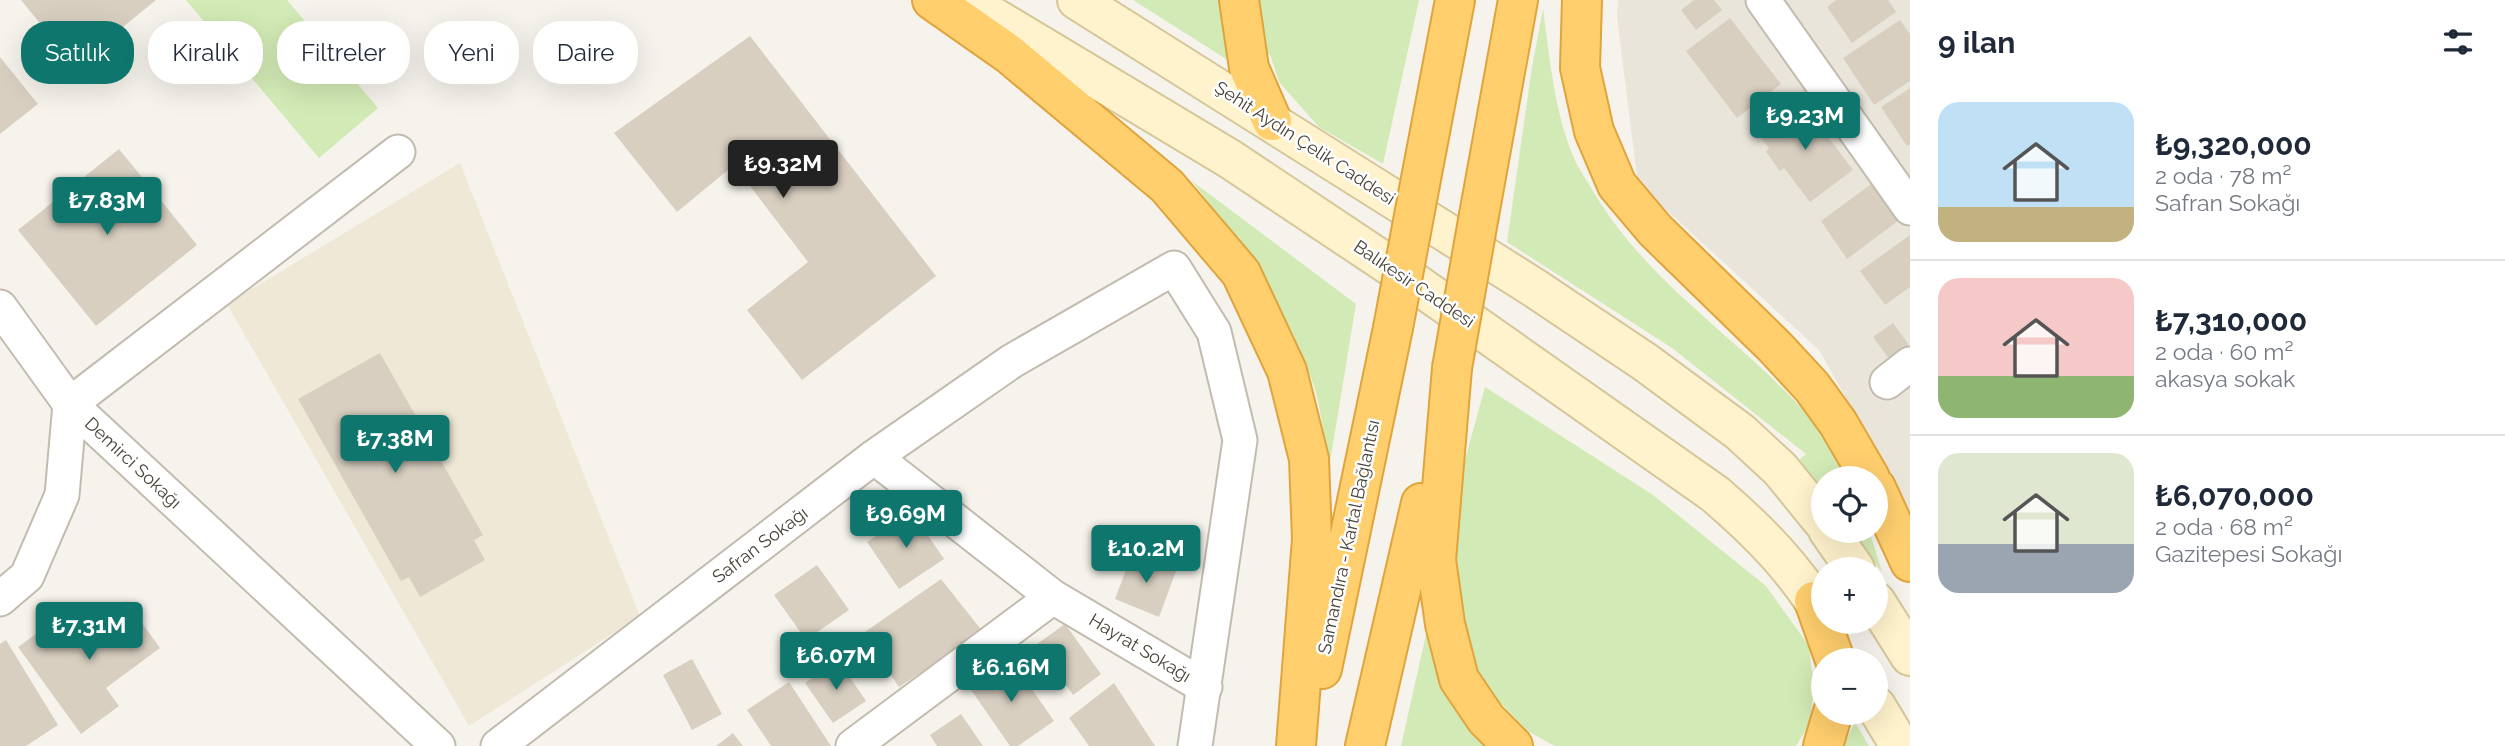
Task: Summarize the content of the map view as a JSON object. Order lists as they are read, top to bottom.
{
  "streets": {
    "highway": ["Samandıra - Kartal Bağlantısı"],
    "main road": ["Şehit Aydın Çelik Caddesi", "Balıkesir Caddesi"],
    "street": ["Demirci Sokağı", "Safran Sokağı", "Hayrat Sokağı"]
  },
  "crossings": [
    ["Safran Sokağı", "Hayrat Sokağı"]
  ],
  "page": {
    "heading": "9 ilan",
    "chip": [
      "Satılık",
      "Kiralık",
      "Filtreler",
      "Yeni",
      "Daire"
    ],
    "list": [
      {
        "name": "₺9,320,000",
        "note": "2 oda · 78 m² · Safran Sokağı"
      },
      {
        "name": "₺7,310,000",
        "note": "2 oda · 60 m² · akasya sokak"
      },
      {
        "name": "₺6,070,000",
        "note": "2 oda · 68 m² · Gazitepesi Sokağı"
      }
    ],
    "price": [
      "₺9.23M",
      "₺9.32M",
      "₺7.83M",
      "₺7.38M",
      "₺9.69M",
      "₺10.2M",
      "₺7.31M",
      "₺6.07M",
      "₺6.16M"
    ],
    "map_buttons": ["+", "−"]
  }
}
